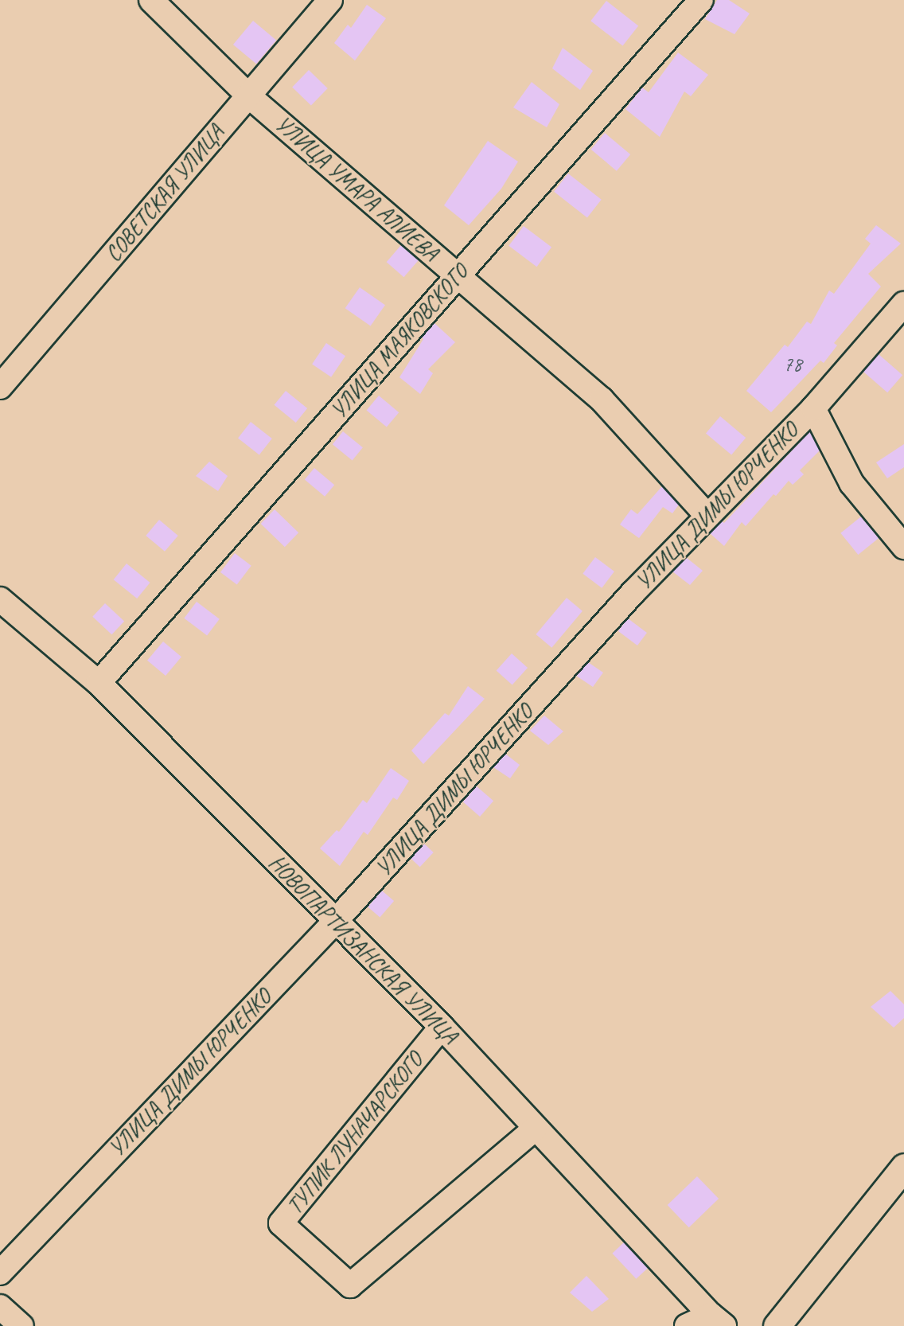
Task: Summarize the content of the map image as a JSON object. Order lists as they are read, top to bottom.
{
  "streets": {
    "street": [
      "УЛИЦА УМАРА АЛИЕВА",
      "СОВЕТСКАЯ УЛИЦА",
      "УЛИЦА МАЯКОВСКОГО",
      "УЛИЦА ДИМЫ ЮРЧЕНКО",
      "НОВОПАРТИЗАНСКАЯ УЛИЦА",
      "ТУПИК ЛУНАЧАРСКОГО"
    ]
  },
  "crossings": [
    ["УЛИЦА УМАРА АЛИЕВА", "СОВЕТСКАЯ УЛИЦА"],
    ["УЛИЦА УМАРА АЛИЕВА", "УЛИЦА МАЯКОВСКОГО"],
    ["УЛИЦА УМАРА АЛИЕВА", "УЛИЦА ДИМЫ ЮРЧЕНКО"],
    ["УЛИЦА МАЯКОВСКОГО", "НОВОПАРТИЗАНСКАЯ УЛИЦА"],
    ["УЛИЦА ДИМЫ ЮРЧЕНКО", "НОВОПАРТИЗАНСКАЯ УЛИЦА"],
    ["НОВОПАРТИЗАНСКАЯ УЛИЦА", "ТУПИК ЛУНАЧАРСКОГО"]
  ],
  "house_numbers": ["78"]
}
